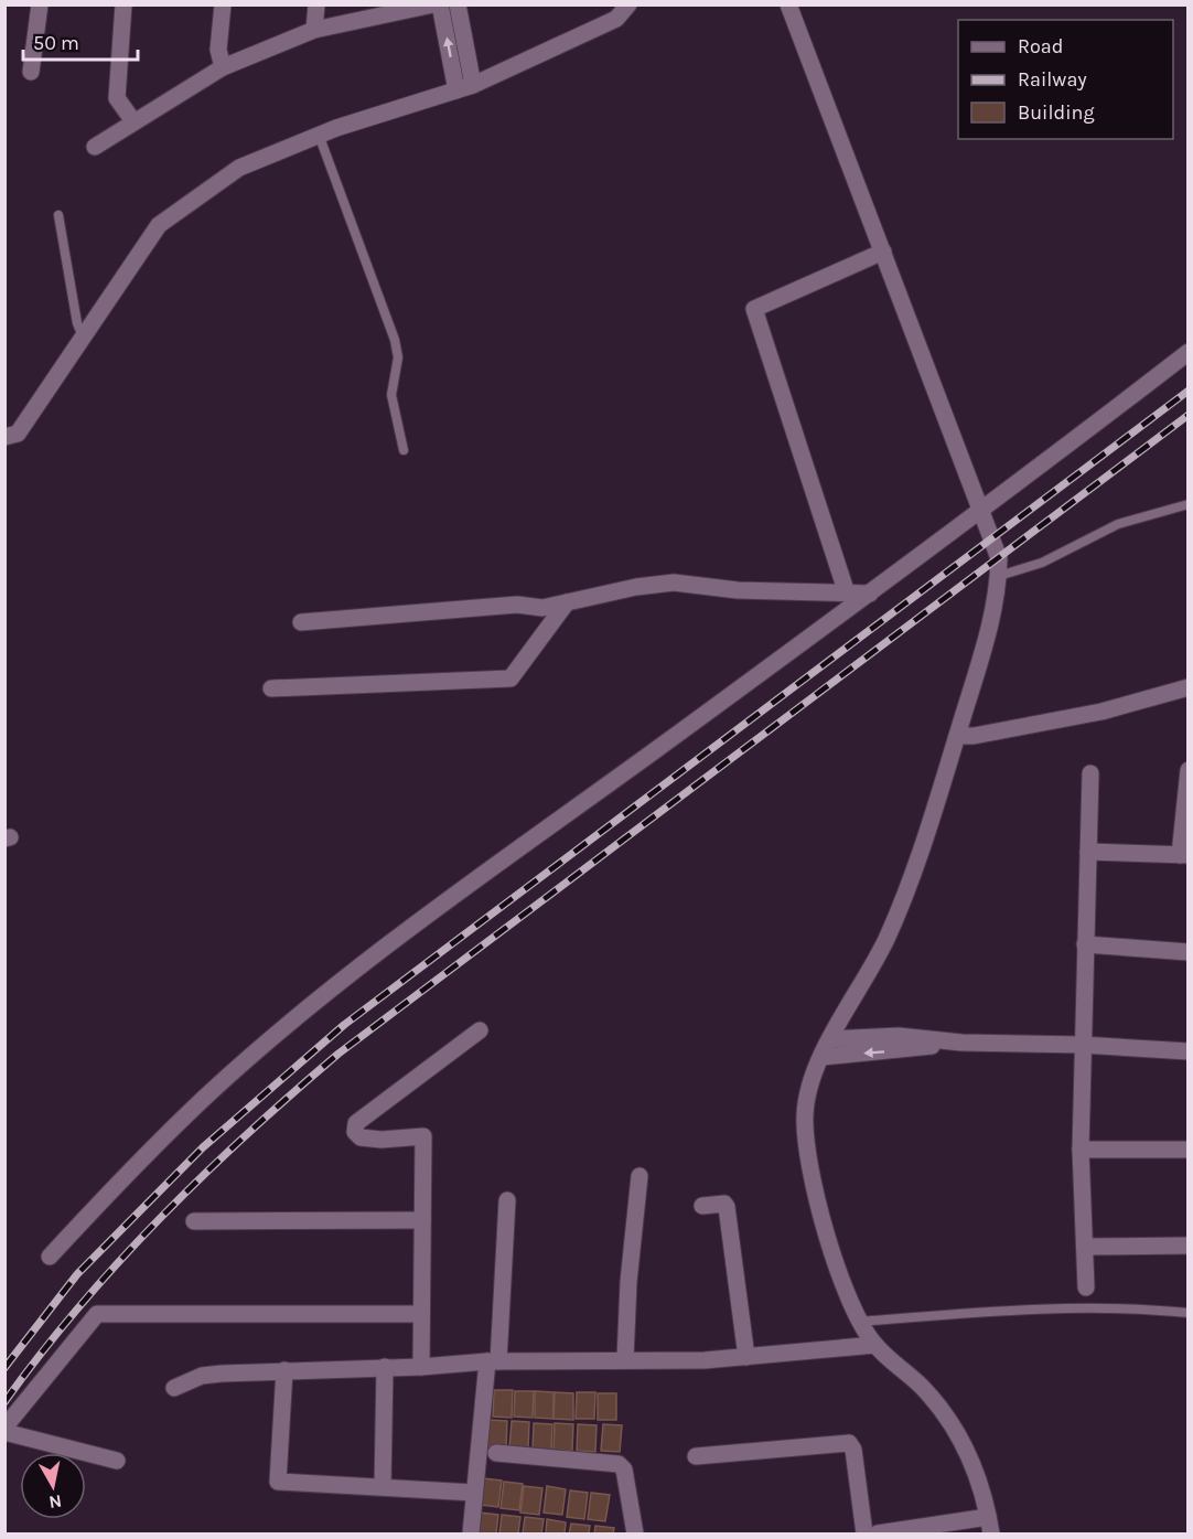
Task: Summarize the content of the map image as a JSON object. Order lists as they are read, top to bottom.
{
  "legend": ["Road", "Railway", "Building"],
  "scale_bar": "50 m",
  "north": "bottom"
}
